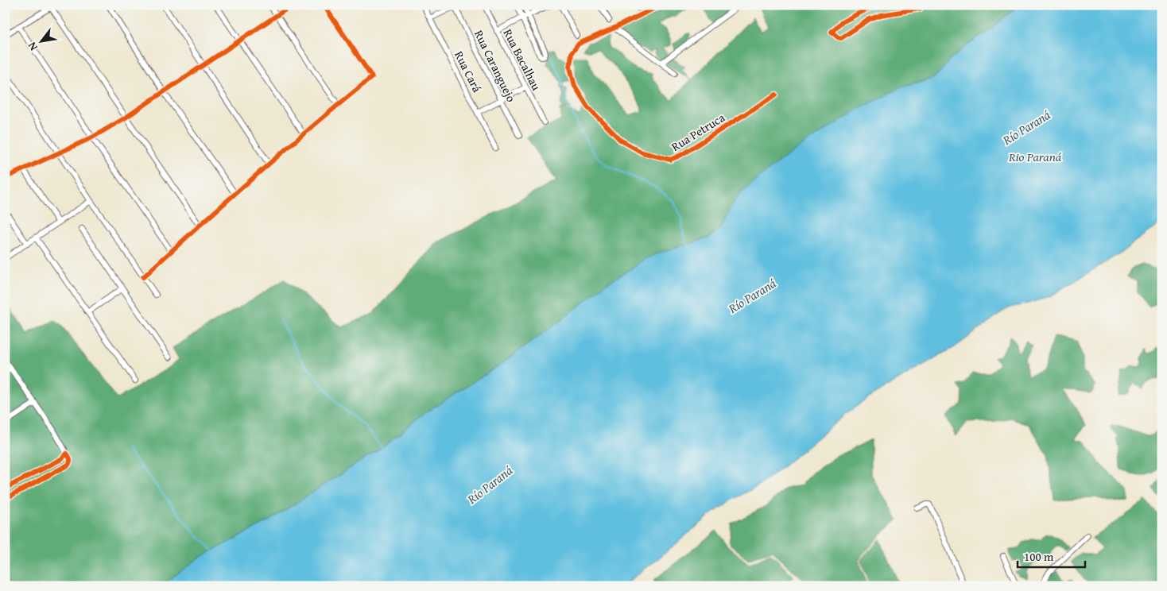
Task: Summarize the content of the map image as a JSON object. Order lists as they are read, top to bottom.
{
  "streets": {
    "street": [
      "Rua Bacalhau",
      "Rua Caranguejo",
      "Rua Cará",
      "Rua Petruca"
    ]
  },
  "water": ["Río Paraná", "Rio Paraná"],
  "scale_bar": "100 m",
  "north": "bottom left"
}
